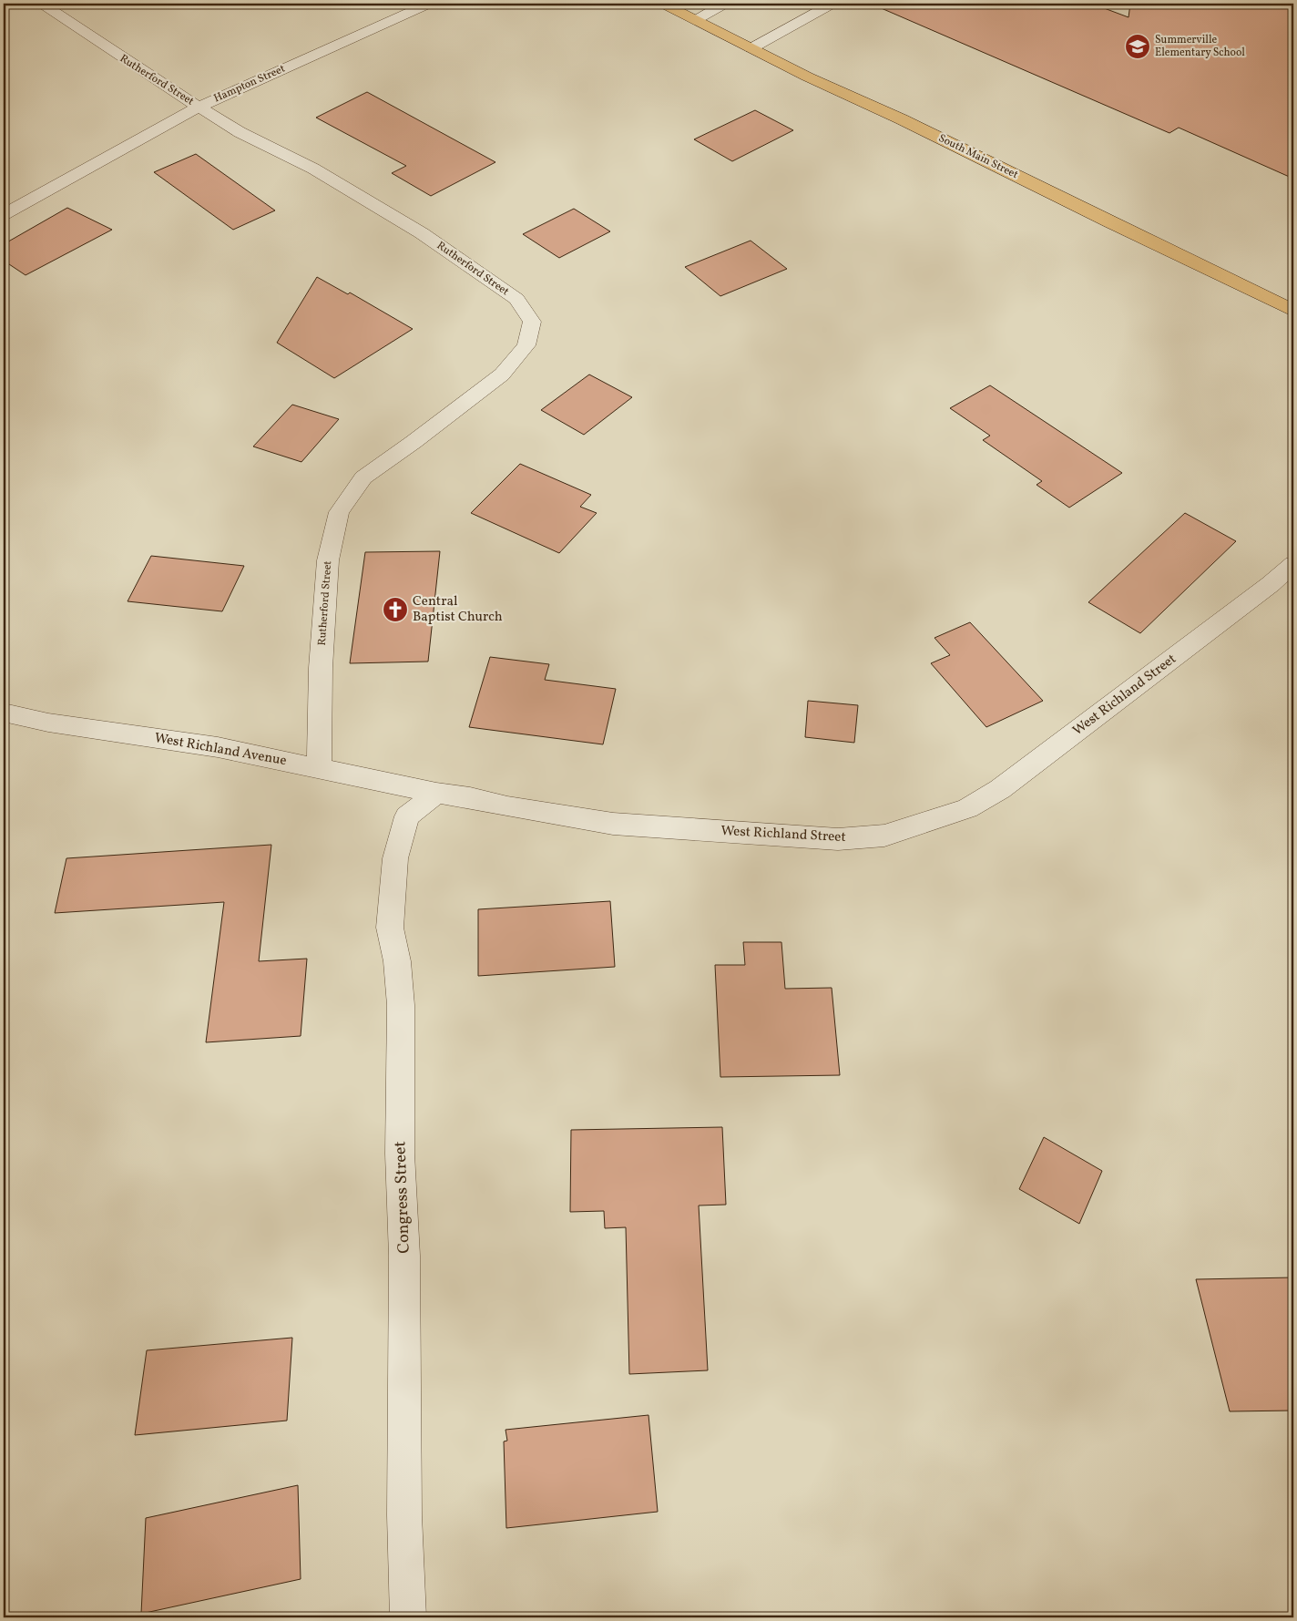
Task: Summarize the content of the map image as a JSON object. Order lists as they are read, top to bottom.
{
  "streets": {
    "main road": ["South Main Street"],
    "street": [
      "Rutherford Street",
      "Hampton Street",
      "West Richland Street",
      "West Richland Avenue",
      "Congress Street"
    ]
  },
  "crossings": [
    ["Rutherford Street", "Hampton Street"],
    ["Rutherford Street", "West Richland Avenue"],
    ["West Richland Street", "West Richland Avenue"],
    ["West Richland Street", "Congress Street"],
    ["West Richland Avenue", "Congress Street"]
  ],
  "places": {
    "school or university": ["Summerville Elementary School"],
    "church": ["Central Baptist Church"]
  }
}
